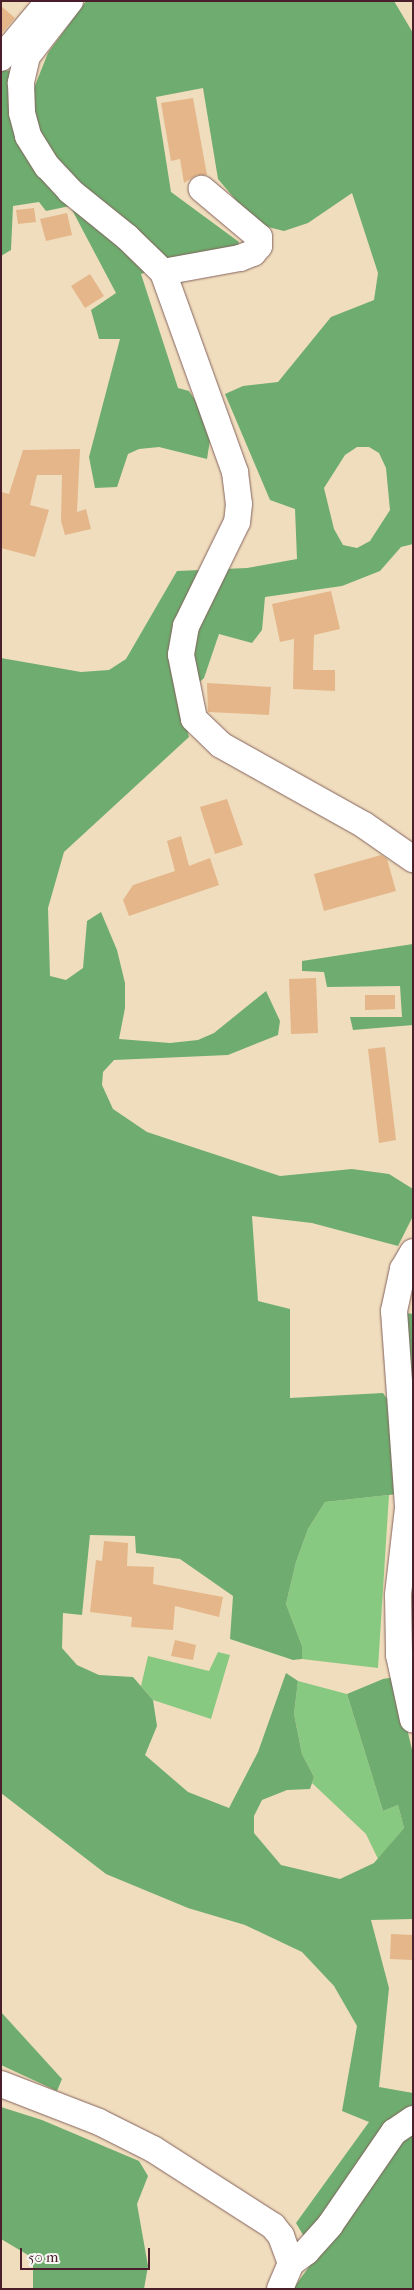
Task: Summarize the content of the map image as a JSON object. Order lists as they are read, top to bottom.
{
  "scale_bar": "50 m"
}
